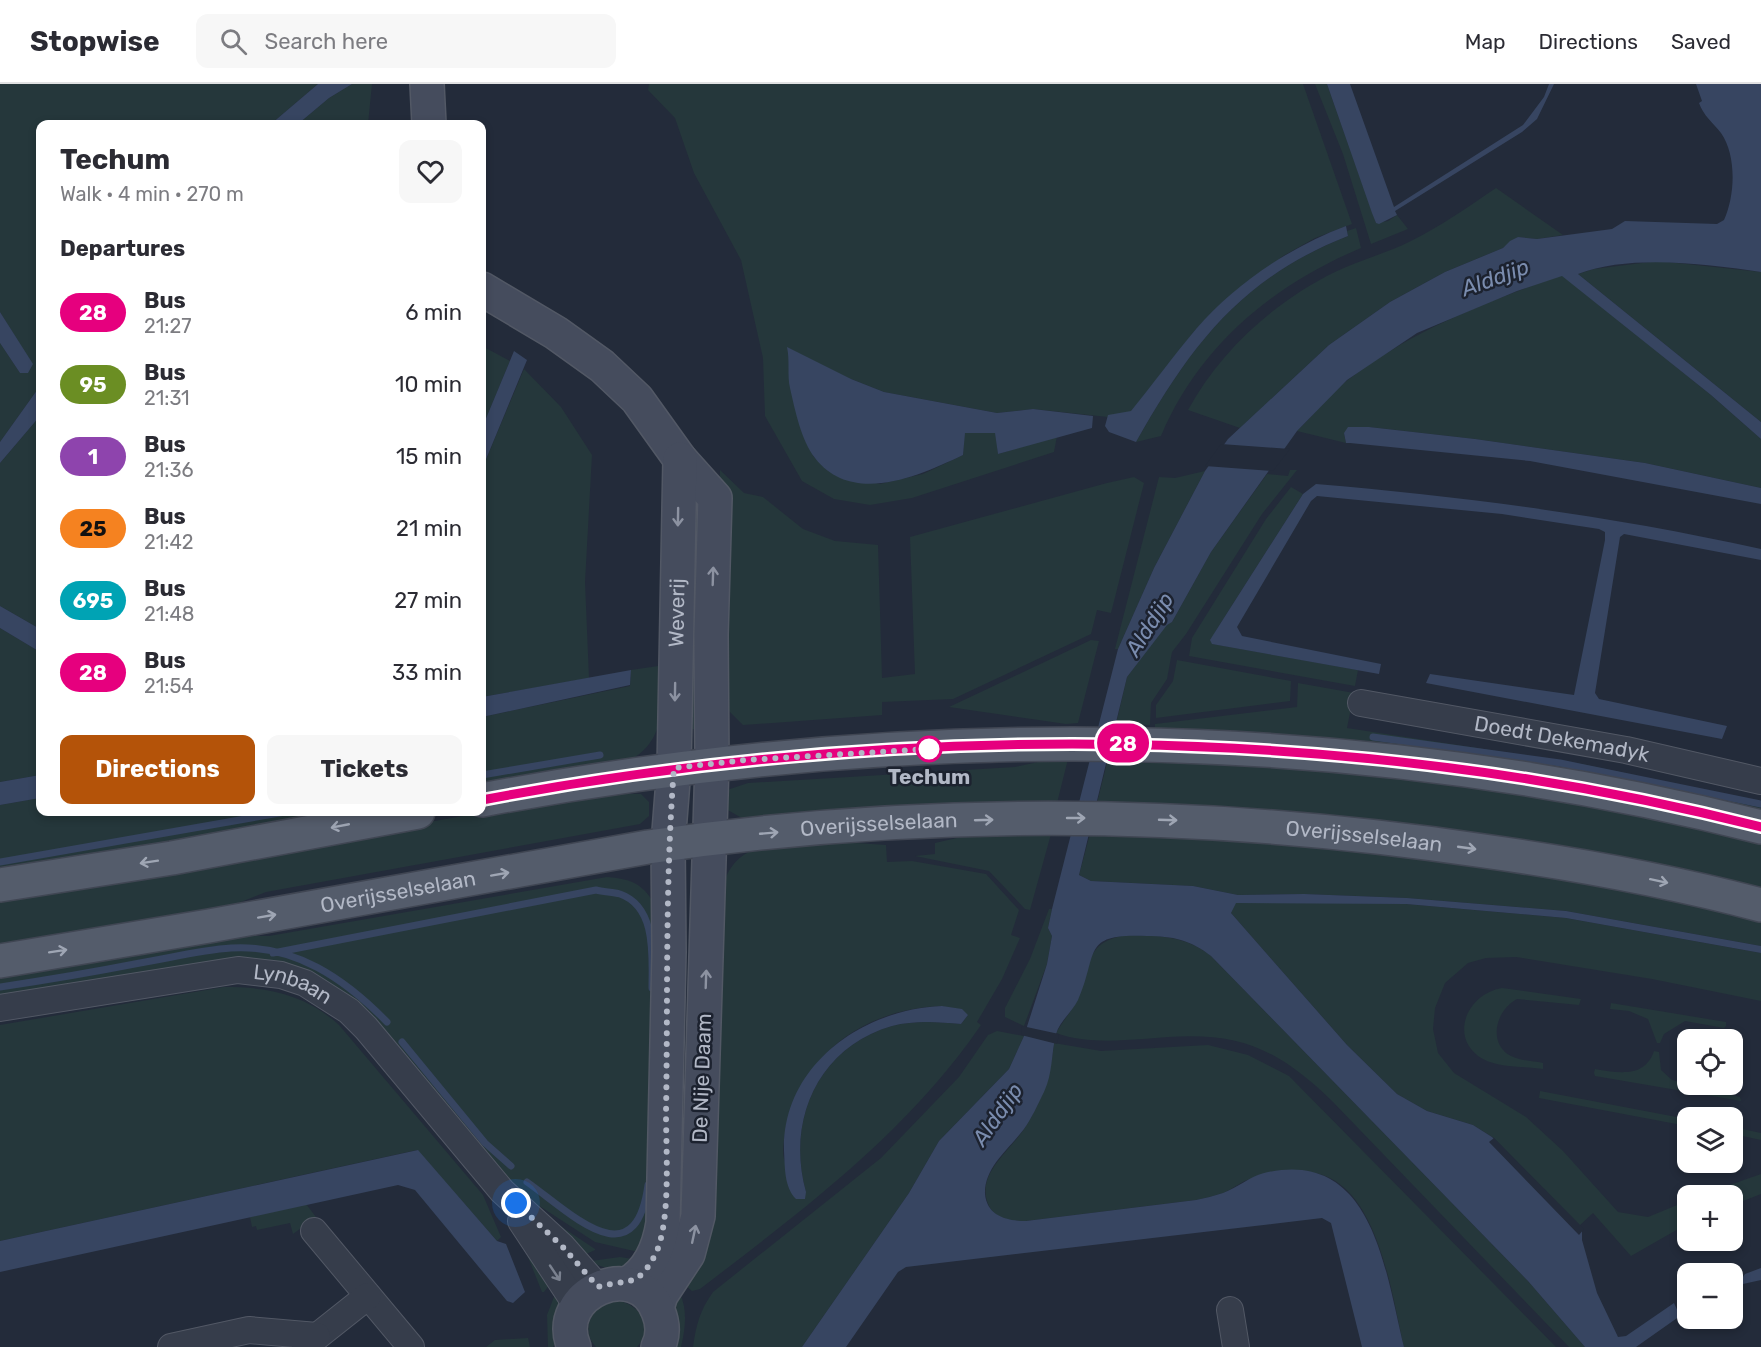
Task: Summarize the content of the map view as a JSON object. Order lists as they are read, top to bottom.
{
  "streets": {
    "main road": ["Overijsselselaan"],
    "street": [
      "Weverij",
      "Doedt Dekemadyk",
      "Lynbaan",
      "De Nije Daam"
    ]
  },
  "crossings": [
    ["Weverij", "Overijsselselaan"],
    ["Weverij", "De Nije Daam"],
    ["Overijsselselaan", "De Nije Daam"],
    ["Lynbaan", "De Nije Daam"]
  ],
  "water": ["Alddjip"],
  "places": ["Techum"],
  "lines": ["bus line 28"],
  "page": {
    "header": "Stopwise",
    "search": "Search here",
    "nav": ["Map", "Directions", "Saved"],
    "on_map": "28",
    "heading": [
      ["Techum", "Walk · 4 min · 270 m"],
      "Departures"
    ],
    "list": [
      {
        "mark": "28",
        "name": "Bus",
        "note": "21:27",
        "value": "6 min"
      },
      {
        "mark": "95",
        "name": "Bus",
        "note": "21:31",
        "value": "10 min"
      },
      {
        "mark": "1",
        "name": "Bus",
        "note": "21:36",
        "value": "15 min"
      },
      {
        "mark": "25",
        "name": "Bus",
        "note": "21:42",
        "value": "21 min"
      },
      {
        "mark": "695",
        "name": "Bus",
        "note": "21:48",
        "value": "27 min"
      },
      {
        "mark": "28",
        "name": "Bus",
        "note": "21:54",
        "value": "33 min"
      }
    ],
    "buttons": ["Directions", "Tickets"],
    "map_buttons": ["+", "−"]
  }
}
